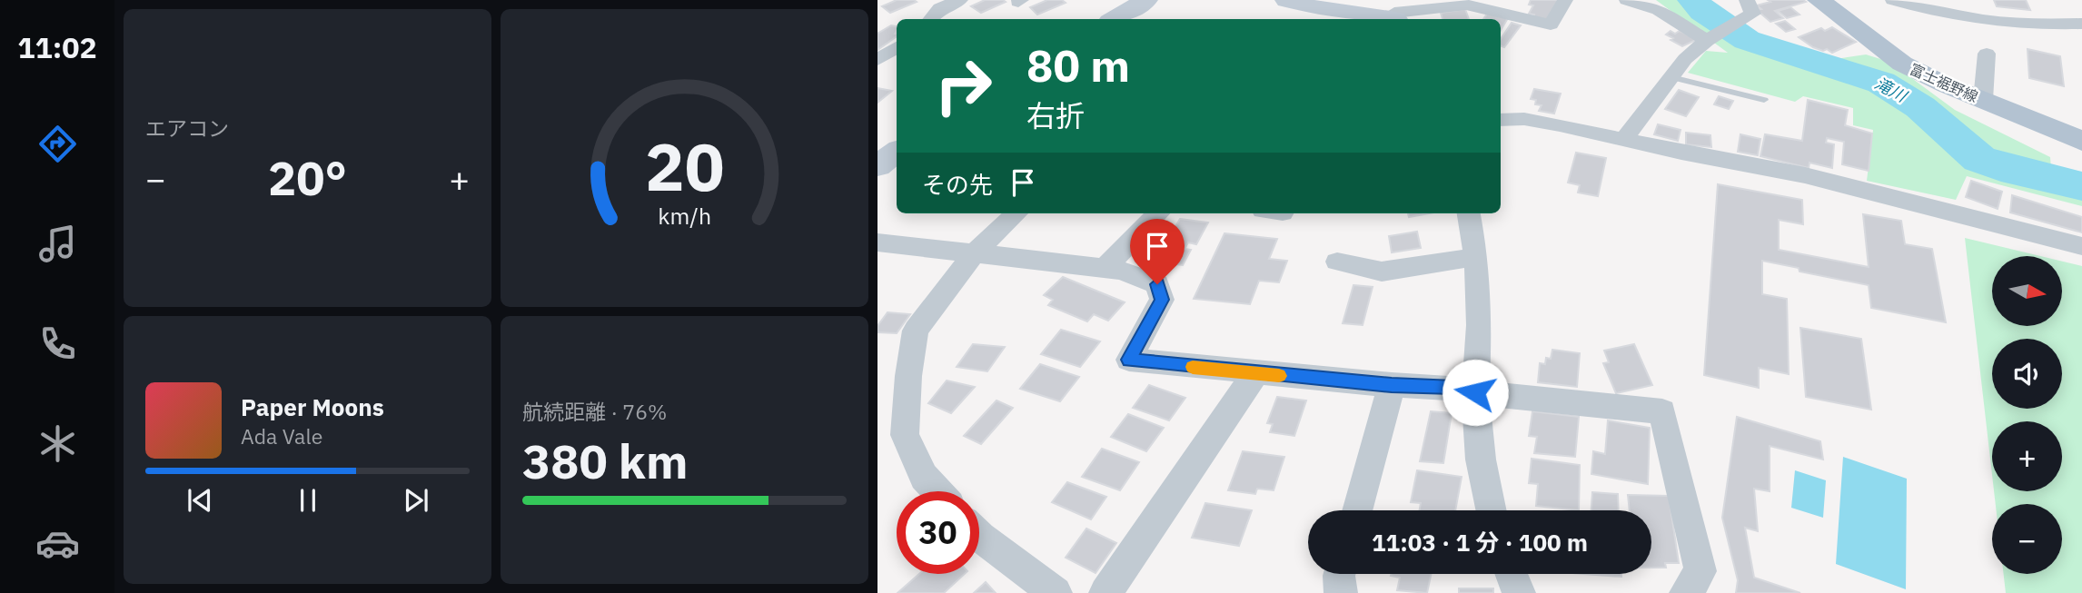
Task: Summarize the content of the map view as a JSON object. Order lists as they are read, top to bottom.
{
  "streets": {
    "main road": ["富士裾野線"]
  },
  "water": ["滝川"],
  "north": "right",
  "page": {
    "tabs": "11:02",
    "tile": [
      "エアコン",
      ["航続距離 · 76%", "380 km"]
    ],
    "turn": ["80 m", "右折"],
    "heat": ["−", "20°", "+"],
    "then": "その先",
    "map_buttons": ["+", "−"],
    "song": ["Paper Moons", "Ada Vale"],
    "limit": "30",
    "trip": "11:03 · 1 分 · 100 m",
    "gauge": ["20", "km/h"]
  }
}
